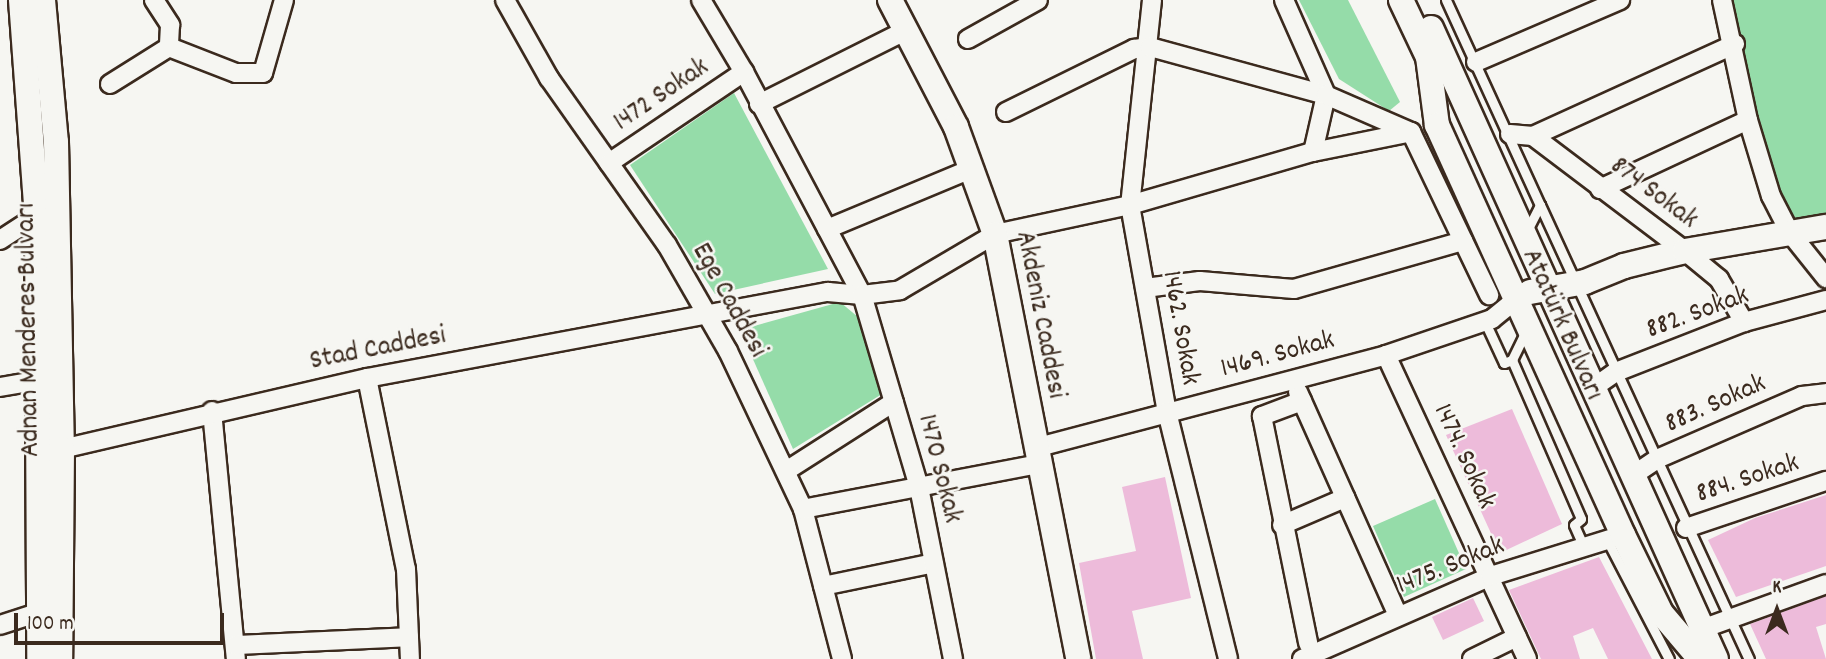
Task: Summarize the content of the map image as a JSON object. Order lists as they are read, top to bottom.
{
  "streets": {
    "main road": ["Akdeniz Caddesi", "Atatürk Bulvarı", "Adnan Menderes Bulvarı"],
    "street": [
      "1472 Sokak",
      "874 Sokak",
      "Ege Caddesi",
      "882. Sokak",
      "1462. Sokak",
      "Stad Caddesi",
      "1469. Sokak",
      "883. Sokak",
      "1474. Sokak",
      "1470 Sokak",
      "884. Sokak",
      "1475. Sokak"
    ]
  },
  "crossings": [
    ["1472 Sokak", "Ege Caddesi"],
    ["1472 Sokak", "1470 Sokak"],
    ["874 Sokak", "882. Sokak"],
    ["Ege Caddesi", "Stad Caddesi"],
    ["Ege Caddesi", "1469. Sokak"],
    ["882. Sokak", "Atatürk Bulvarı"],
    ["Akdeniz Caddesi", "1469. Sokak"],
    ["Atatürk Bulvarı", "1469. Sokak"],
    ["Atatürk Bulvarı", "883. Sokak"],
    ["Atatürk Bulvarı", "1475. Sokak"],
    ["1462. Sokak", "1469. Sokak"],
    ["Adnan Menderes Bulvarı", "Stad Caddesi"],
    ["Stad Caddesi", "1470 Sokak"],
    ["1469. Sokak", "1474. Sokak"],
    ["1469. Sokak", "1470 Sokak"],
    ["1474. Sokak", "1475. Sokak"]
  ],
  "scale_bar": "100 m",
  "north": "top"
}
